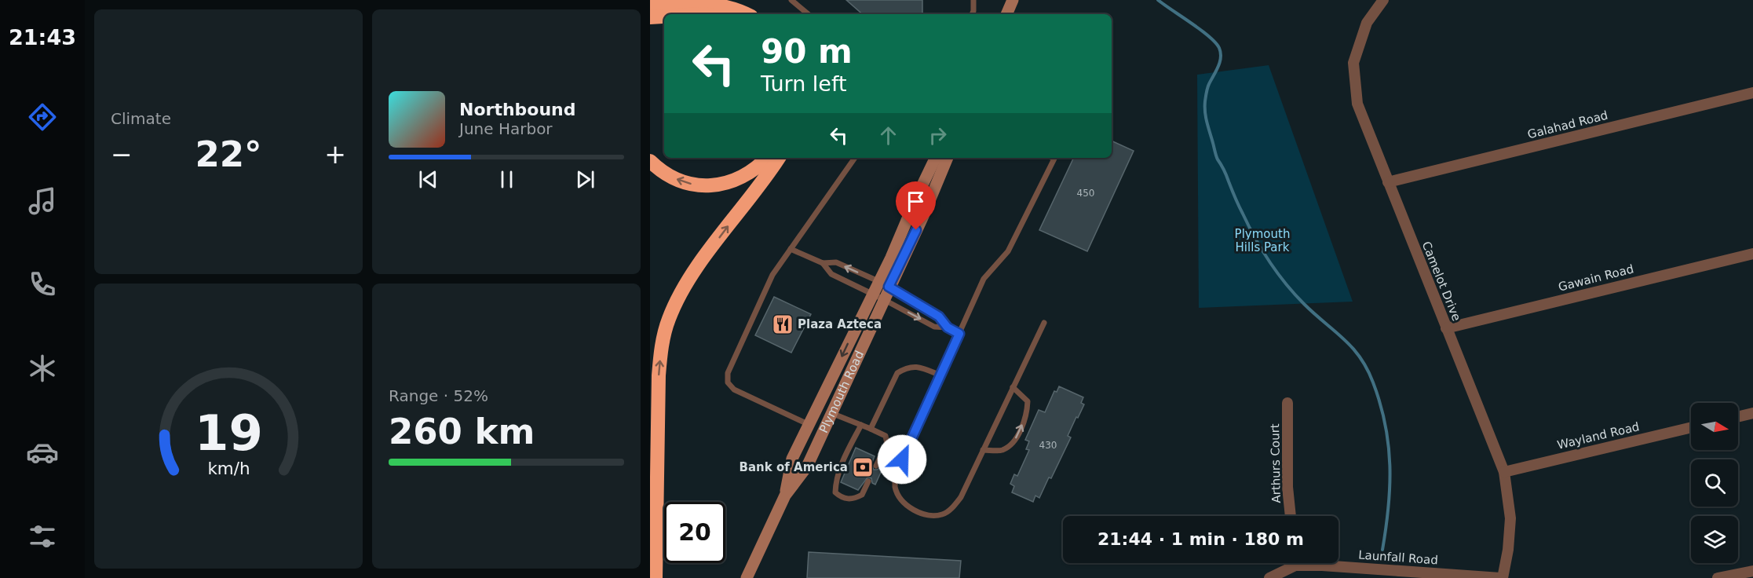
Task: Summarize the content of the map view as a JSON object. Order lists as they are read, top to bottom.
{
  "streets": {
    "main road": ["Plymouth Road"],
    "street": [
      "Galahad Road",
      "Gawain Road",
      "Camelot Drive",
      "Wayland Road",
      "Arthurs Court",
      "Launfall Road"
    ]
  },
  "crossings": [
    ["Galahad Road", "Camelot Drive"],
    ["Gawain Road", "Camelot Drive"],
    ["Camelot Drive", "Wayland Road"],
    ["Camelot Drive", "Launfall Road"]
  ],
  "parks": ["Plymouth Hills Park"],
  "places": {
    "restaurant": ["Plaza Azteca"],
    "bank": ["Bank of America"]
  },
  "house_numbers": ["450", "430"],
  "north": "right",
  "page": {
    "tabs": "21:43",
    "tile": [
      "Climate",
      ["Range · 52%", "260 km"]
    ],
    "turn": ["90 m", "Turn left"],
    "song": ["Northbound", "June Harbor"],
    "heat": ["−", "22°", "+"],
    "limit": "20",
    "trip": "21:44 · 1 min · 180 m",
    "gauge": ["19", "km/h"]
  }
}
